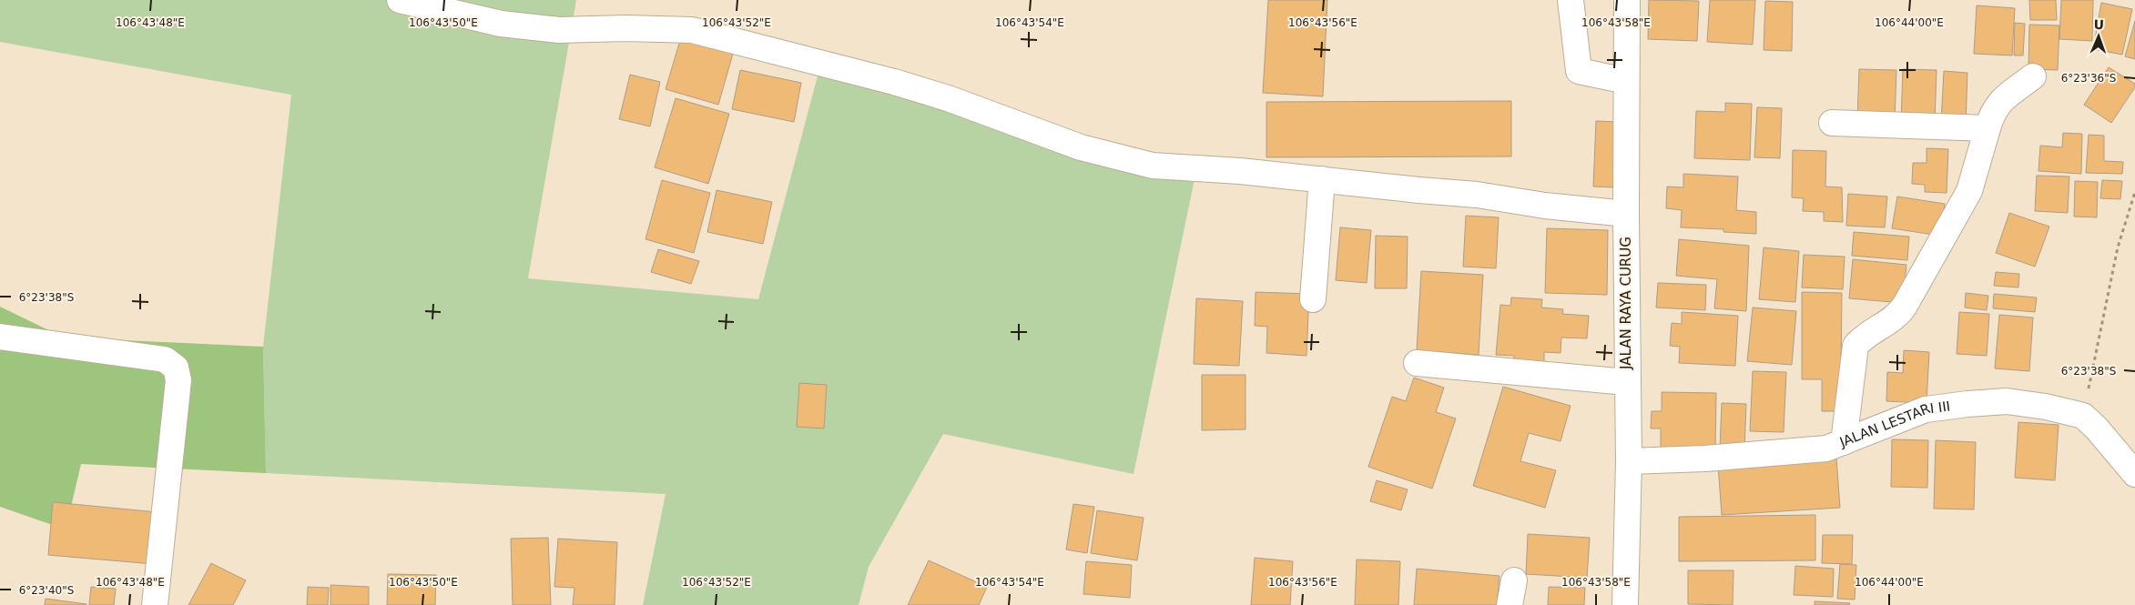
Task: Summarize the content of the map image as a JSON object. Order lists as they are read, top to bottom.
{
  "streets": {
    "street": ["JALAN RAYA CURUG", "JALAN LESTARI III"]
  },
  "crossings": [
    ["JALAN RAYA CURUG", "JALAN LESTARI III"]
  ],
  "north": "top",
  "coordinates": [
    "106°43'48\"E",
    "106°43'50\"E",
    "106°43'52\"E",
    "106°43'54\"E",
    "106°43'56\"E",
    "106°43'58\"E",
    "106°44'00\"E",
    "6°23'36\"S",
    "6°23'38\"S",
    "6°23'40\"S"
  ]
}
